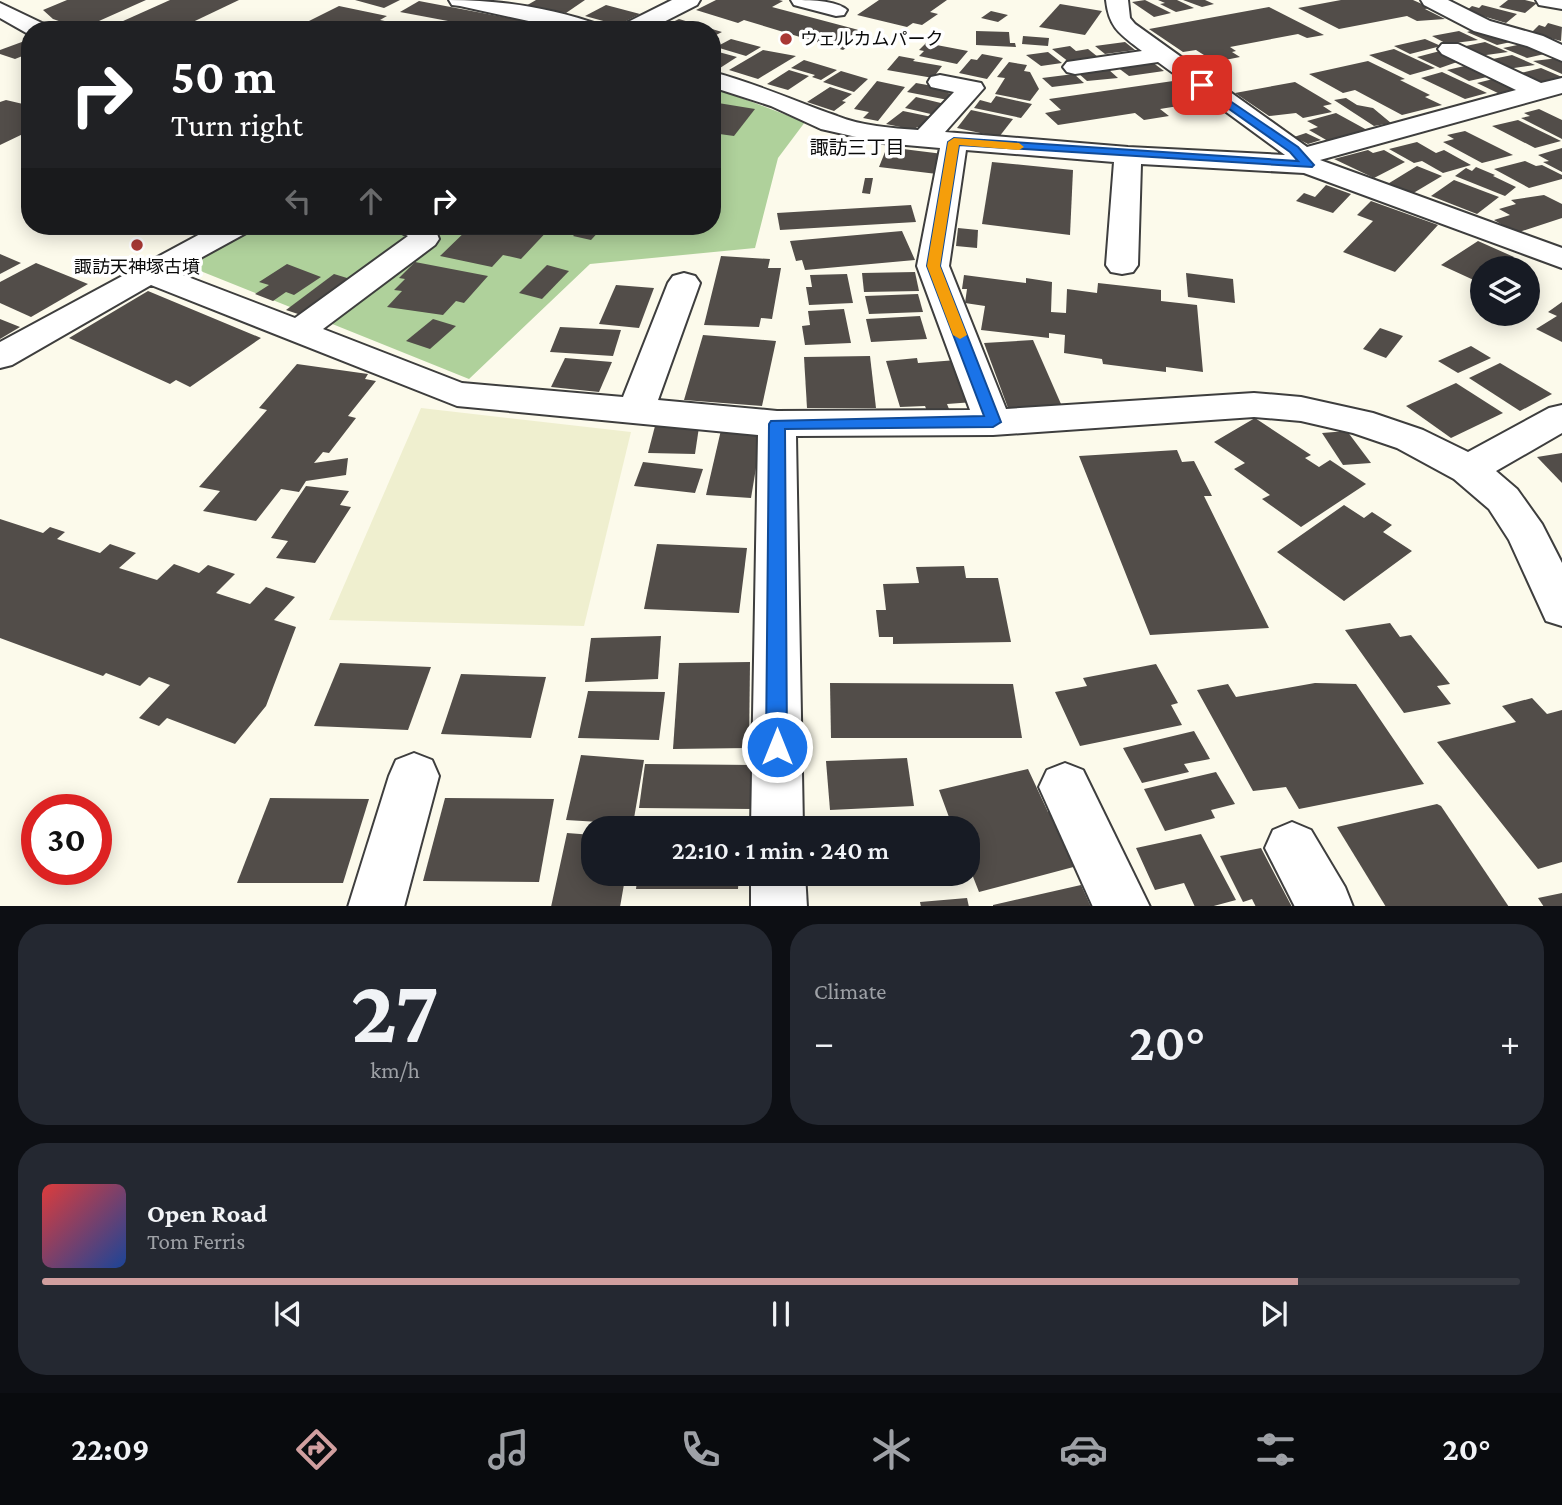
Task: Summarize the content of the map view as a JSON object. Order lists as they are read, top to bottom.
{
  "districts": ["諏訪三丁目"],
  "places": ["ウェルカムパーク", "諏訪天神塚古墳"],
  "page": {
    "turn": ["50 m", "Turn right"],
    "limit": "30",
    "trip": "22:10 · 1 min · 240 m",
    "tile": [
      ["27", "km/h"],
      "Climate"
    ],
    "heat": ["−", "20°", "+"],
    "song": ["Open Road", "Tom Ferris"],
    "tabs": ["22:09", "20°"]
  }
}
